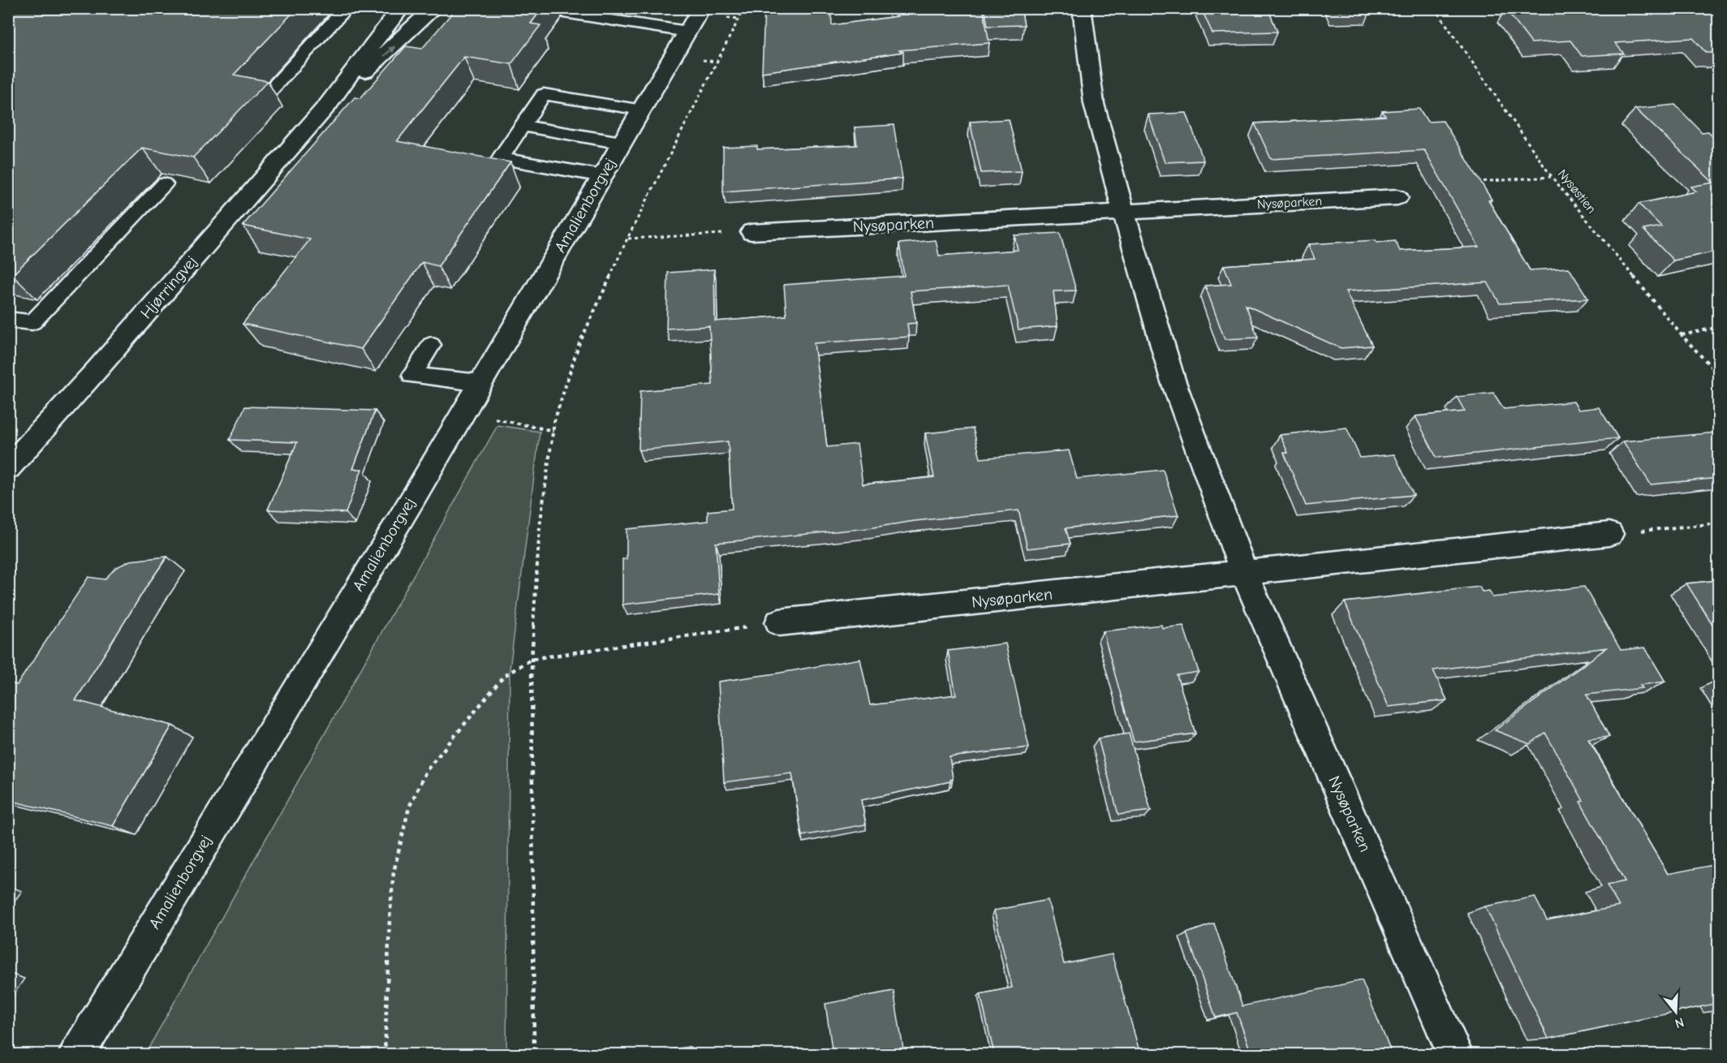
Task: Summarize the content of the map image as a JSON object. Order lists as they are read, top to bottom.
{
  "streets": {
    "street": ["Nysøparken", "Amalienborgvej", "Hjørringvej"],
    "path": ["Nysøstien"]
  },
  "north": "bottom"
}
